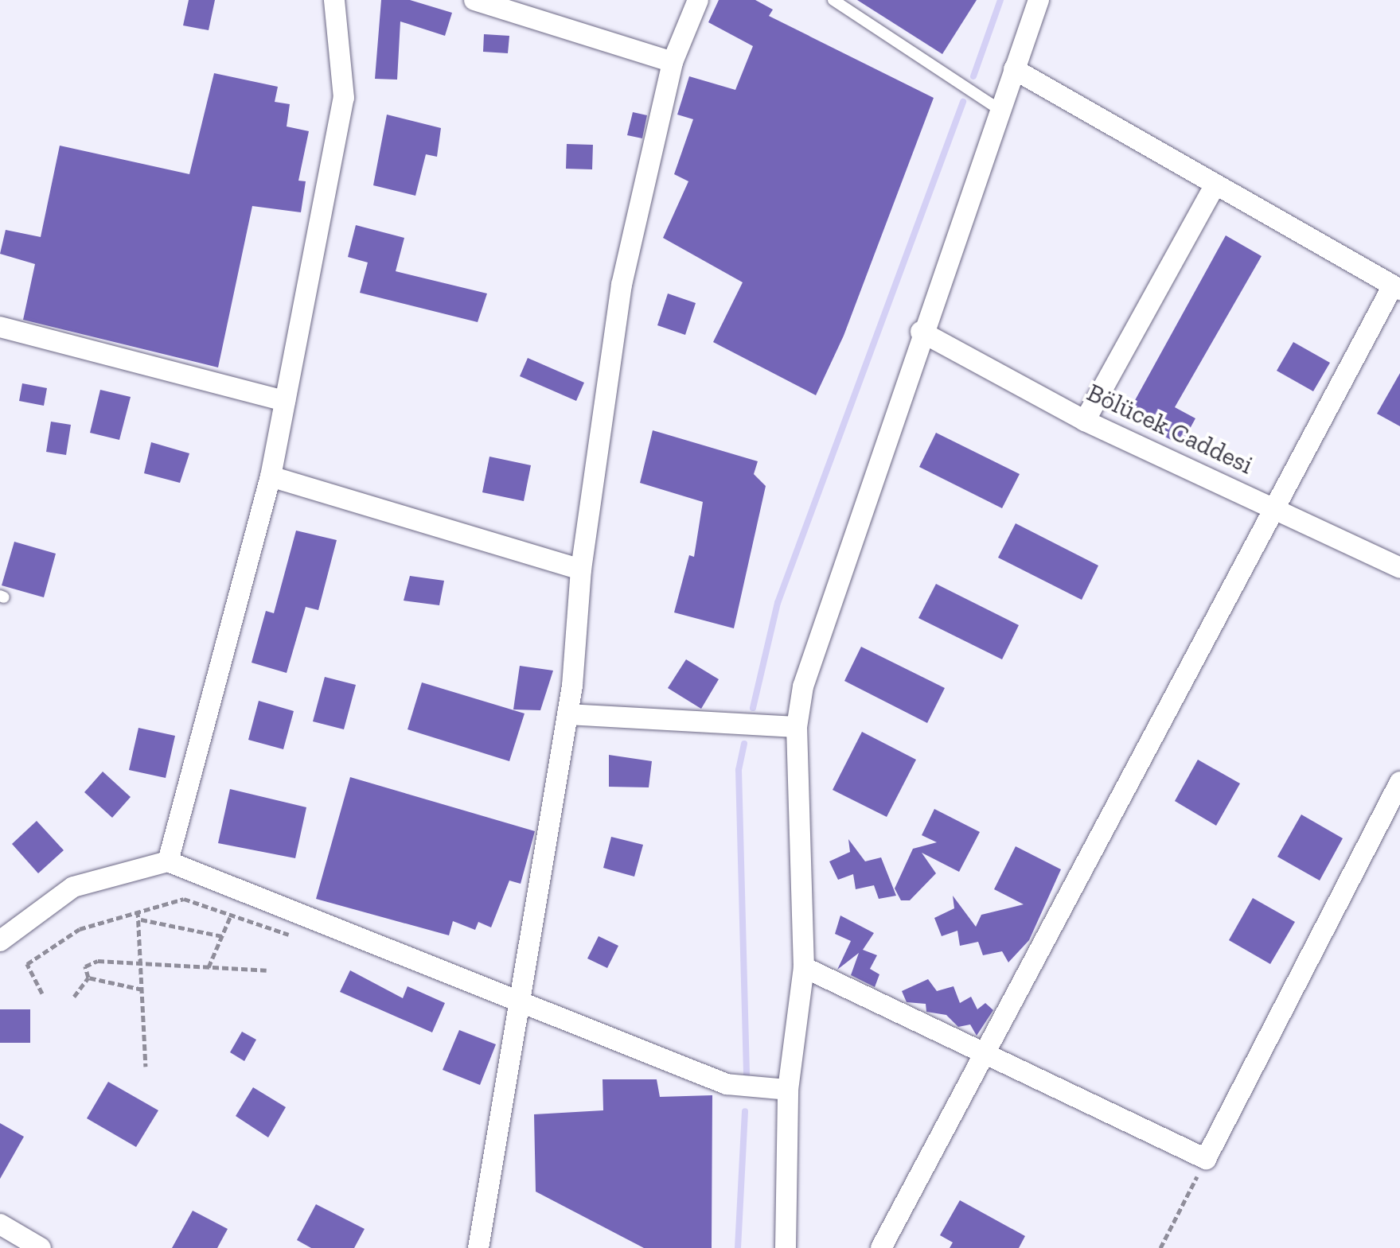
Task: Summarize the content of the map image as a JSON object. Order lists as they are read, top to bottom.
{
  "streets": {
    "street": ["Bölücek Caddesi"]
  }
}
